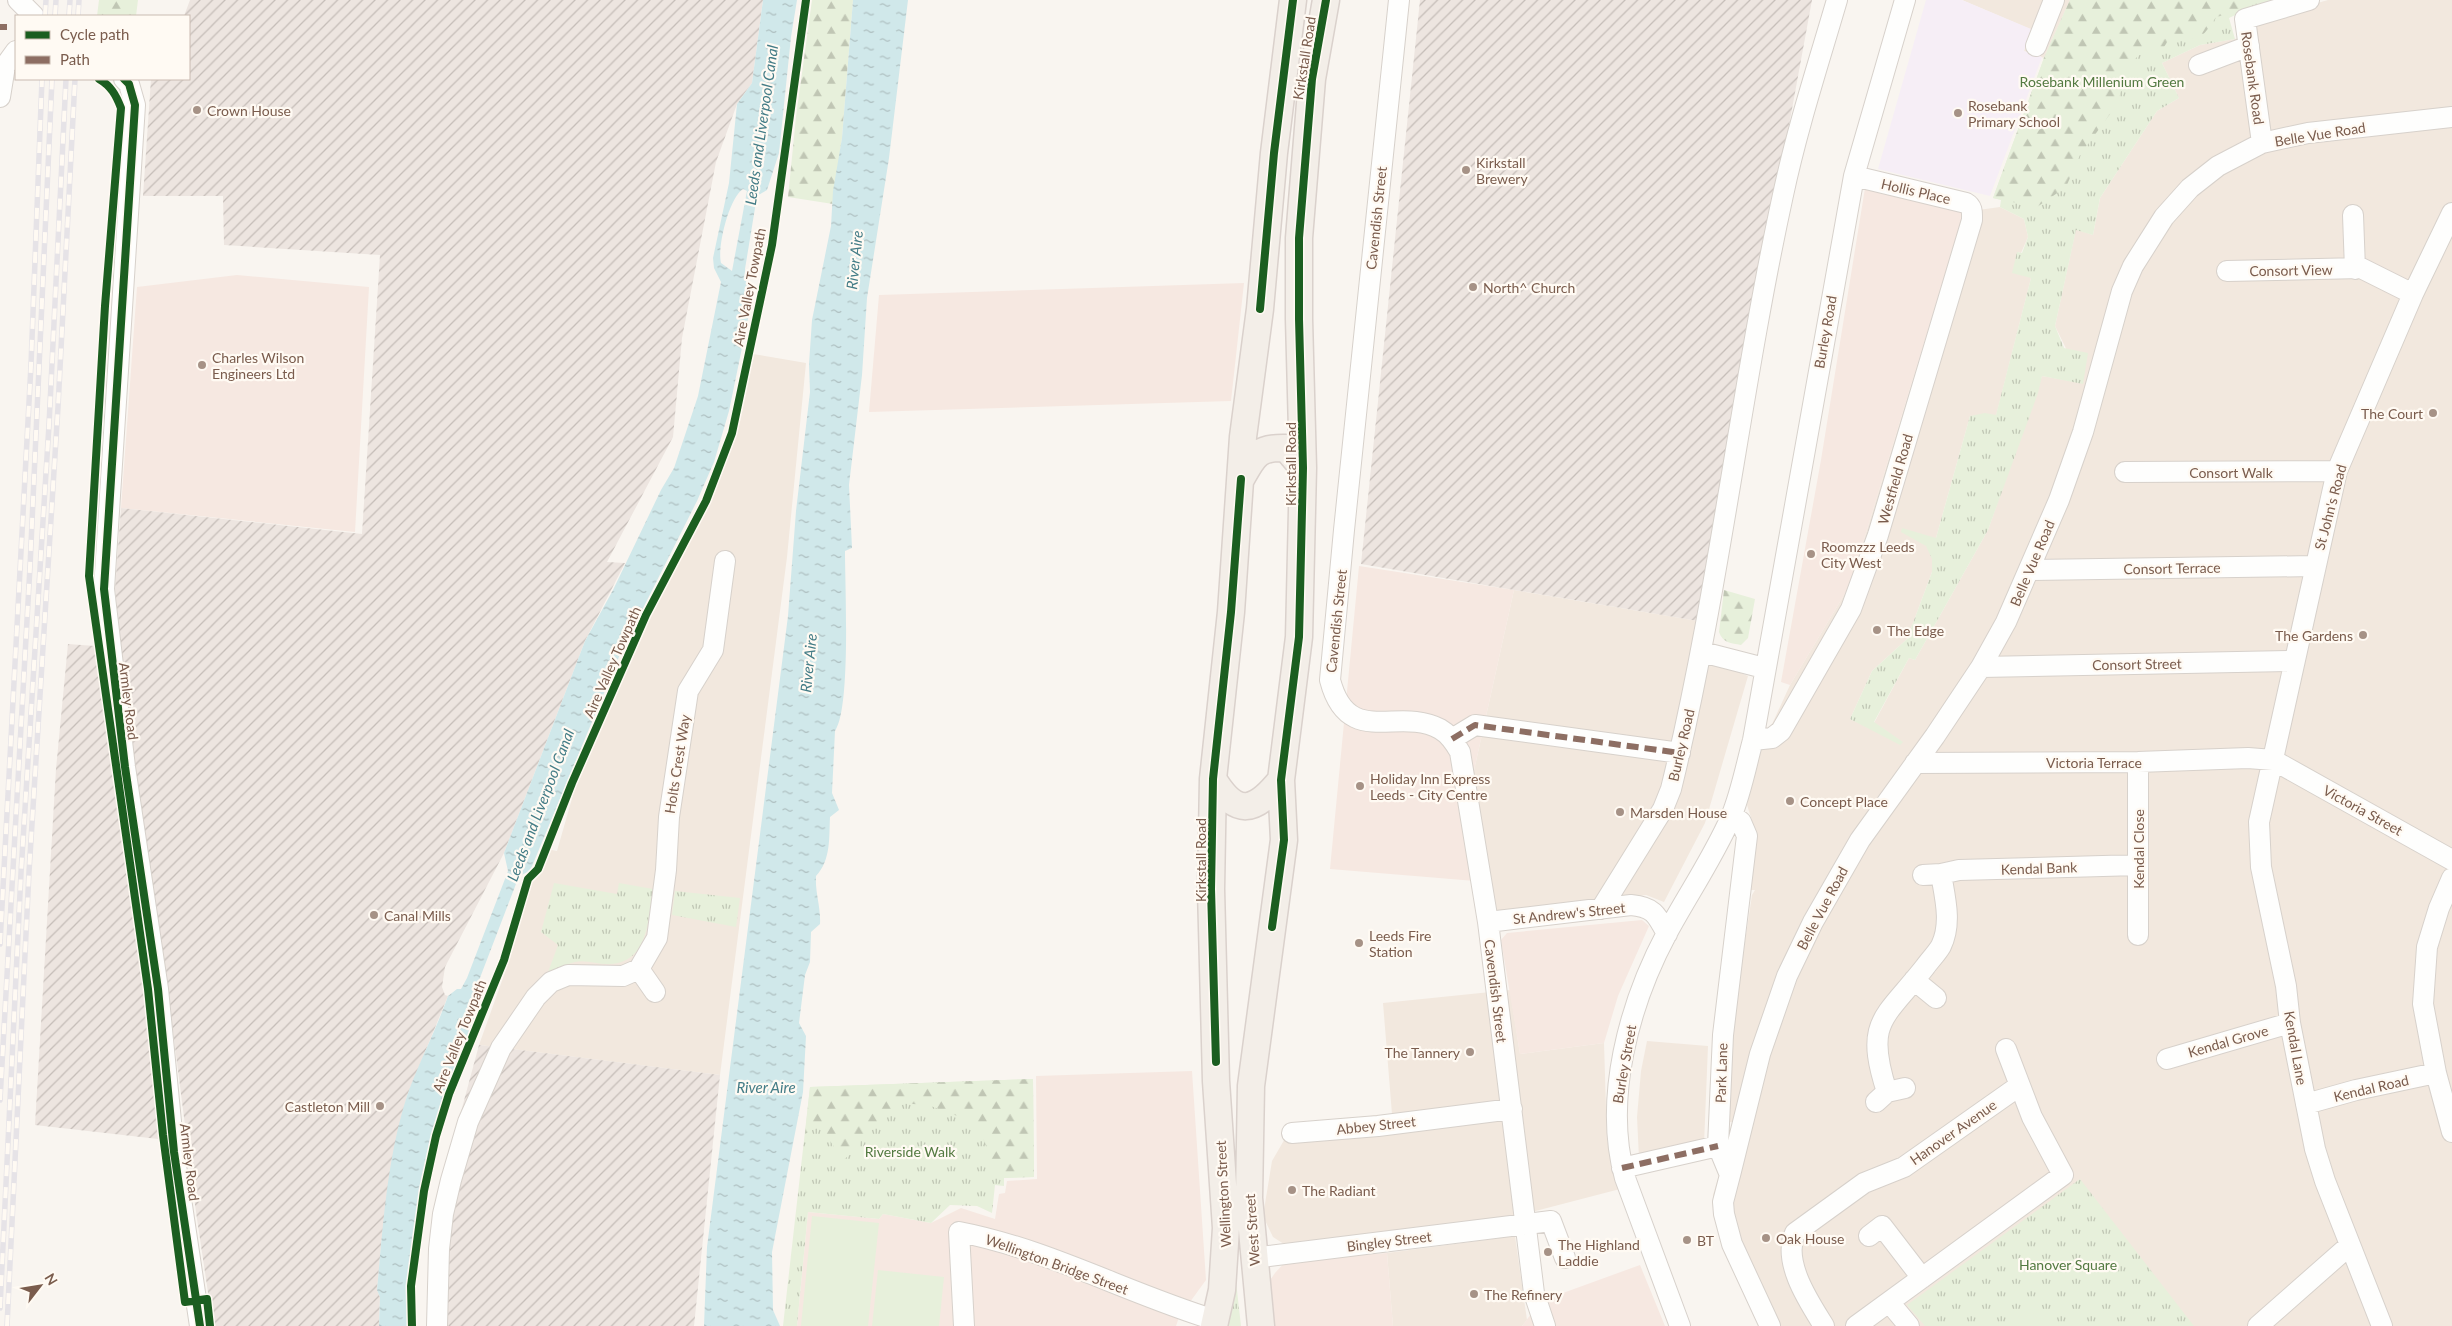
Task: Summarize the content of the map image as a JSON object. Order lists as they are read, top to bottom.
{
  "streets": {
    "main road": ["Kirkstall Road", "Wellington Street", "West Street"],
    "street": [
      "Rosebank Road",
      "Belle Vue Road",
      "Hollis Place",
      "Cavendish Street",
      "Consort View",
      "Burley Road",
      "Consort Walk",
      "Westfield Road",
      "St John's Road",
      "Consort Terrace",
      "Consort Street",
      "Armley Road",
      "Victoria Terrace",
      "Holts Crest Way",
      "Victoria Street",
      "Kendal Close",
      "Kendal Bank",
      "St Andrew's Street",
      "Kendal Grove",
      "Kendal Lane",
      "Burley Street",
      "Park Lane",
      "Kendal Road",
      "Abbey Street",
      "Hanover Avenue",
      "Bingley Street",
      "Wellington Bridge Street"
    ],
    "cycle path": ["Aire Valley Towpath"]
  },
  "crossings": [
    ["Kirkstall Road", "Wellington Street"],
    ["Kirkstall Road", "West Street"],
    ["Rosebank Road", "Belle Vue Road"],
    ["Belle Vue Road", "Consort Terrace"],
    ["Belle Vue Road", "Consort Street"],
    ["Belle Vue Road", "Victoria Terrace"],
    ["Belle Vue Road", "Park Lane"],
    ["Hollis Place", "Burley Road"],
    ["Hollis Place", "Westfield Road"],
    ["Cavendish Street", "St Andrew's Street"],
    ["Cavendish Street", "Abbey Street"],
    ["Cavendish Street", "Bingley Street"],
    ["Consort View", "St John's Road"],
    ["Burley Road", "Westfield Road"],
    ["Burley Road", "St Andrew's Street"],
    ["Burley Road", "Burley Street"],
    ["Burley Road", "Park Lane"],
    ["Consort Walk", "St John's Road"],
    ["St John's Road", "Consort Terrace"],
    ["St John's Road", "Consort Street"],
    ["St John's Road", "Victoria Terrace"],
    ["St John's Road", "Victoria Street"],
    ["St John's Road", "Kendal Lane"],
    ["Victoria Terrace", "Victoria Street"],
    ["Victoria Terrace", "Kendal Close"],
    ["Victoria Terrace", "Kendal Lane"],
    ["Victoria Street", "Kendal Lane"],
    ["Kendal Close", "Kendal Bank"],
    ["St Andrew's Street", "Burley Street"],
    ["Kendal Grove", "Kendal Lane"],
    ["Kendal Lane", "Kendal Road"],
    ["Burley Street", "Park Lane"],
    ["Wellington Street", "Wellington Bridge Street"],
    ["West Street", "Bingley Street"]
  ],
  "water": ["Leeds and Liverpool Canal", "River Aire"],
  "parks": ["Rosebank Millenium Green", "Riverside Walk", "Hanover Square"],
  "places": [
    "Crown House",
    "Rosebank Primary School",
    "Kirkstall Brewery",
    "North^ Church",
    "Charles Wilson Engineers Ltd",
    "The Court",
    "Roomzzz Leeds City West",
    "The Edge",
    "The Gardens",
    "Holiday Inn Express Leeds - City Centre",
    "Concept Place",
    "Marsden House",
    "Canal Mills",
    "Leeds Fire Station",
    "The Tannery",
    "Castleton Mill",
    "The Radiant",
    "Oak House",
    "BT",
    "The Highland Laddie",
    "The Refinery"
  ],
  "legend": ["Cycle path", "Path"],
  "north": "top right"
}
